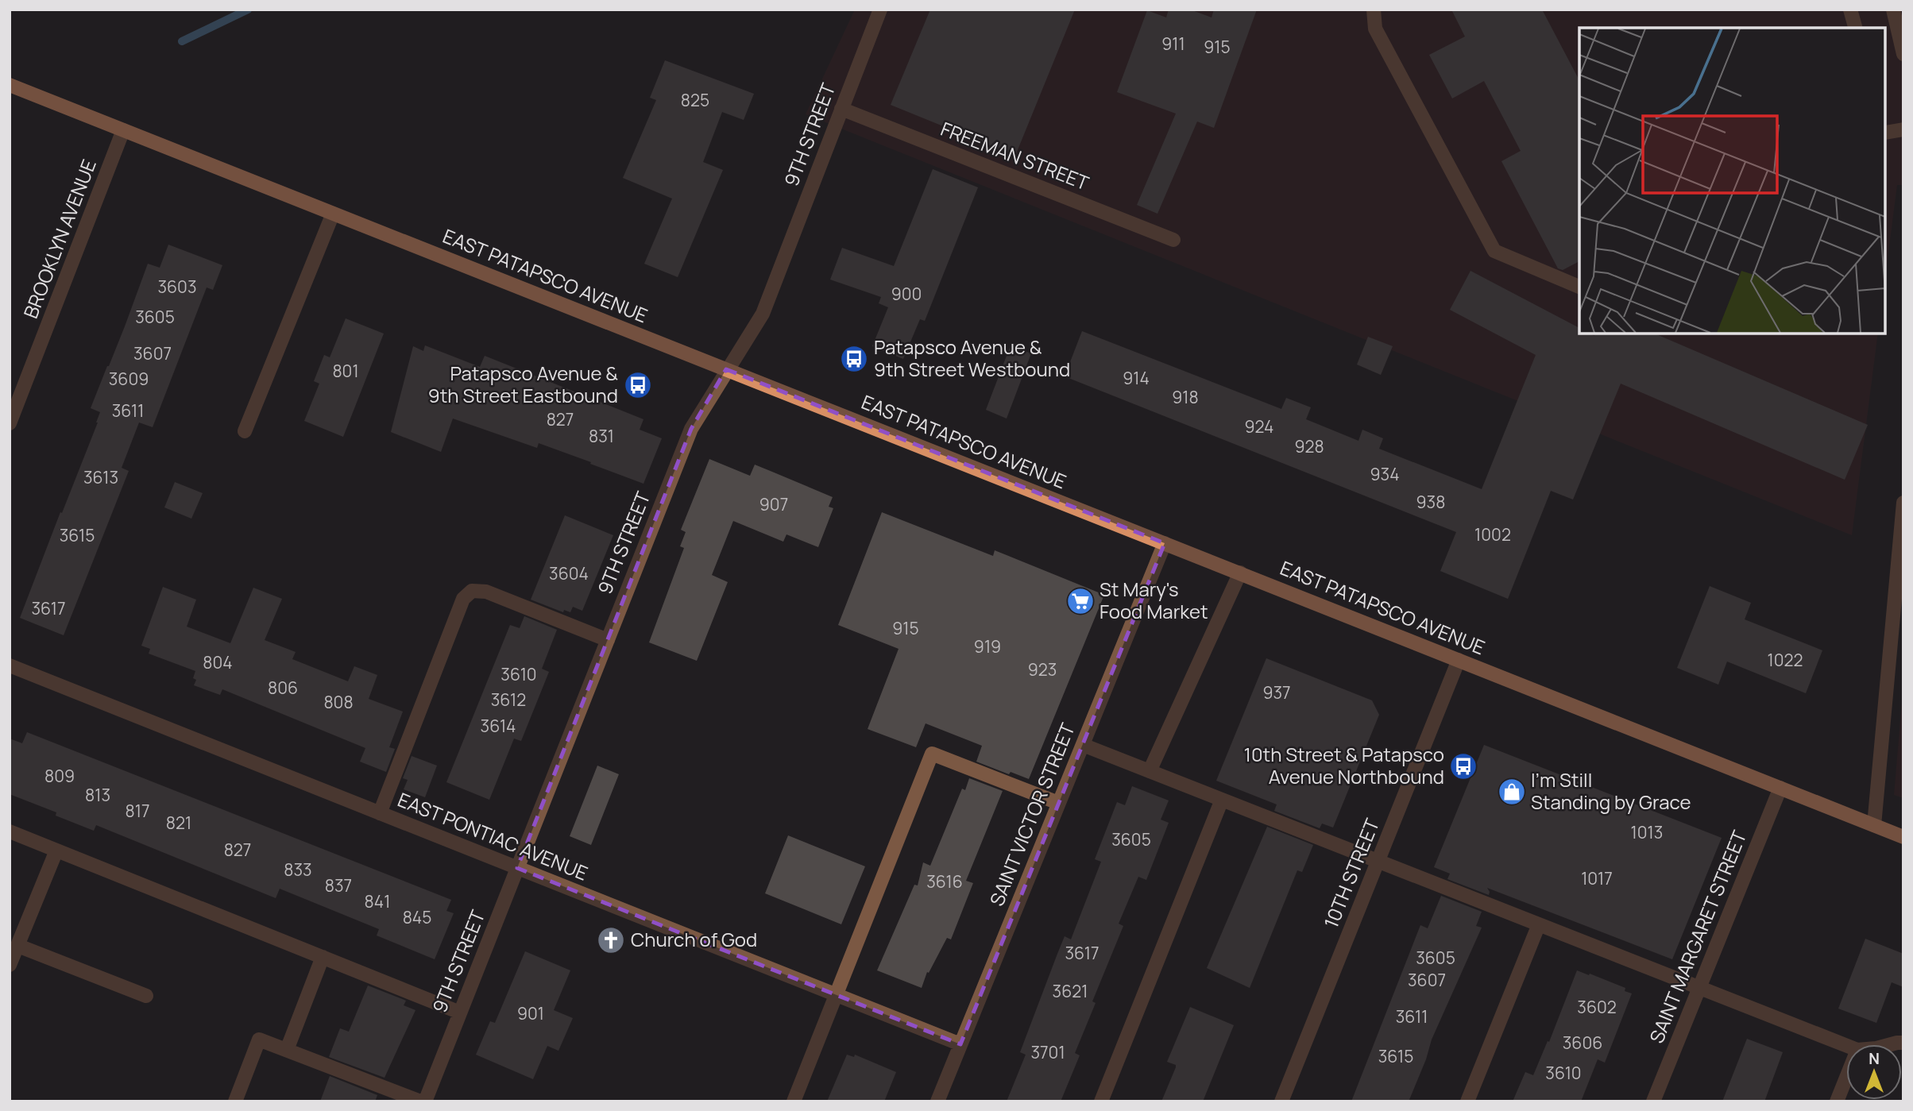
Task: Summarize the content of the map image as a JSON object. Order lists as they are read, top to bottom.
{
  "streets": {
    "main road": ["EAST PATAPSCO AVENUE"],
    "street": [
      "9TH STREET",
      "FREEMAN STREET",
      "BROOKLYN AVENUE",
      "SAINT VICTOR STREET",
      "EAST PONTIAC AVENUE",
      "10TH STREET",
      "SAINT MARGARET STREET"
    ]
  },
  "crossings": [
    ["9TH STREET", "FREEMAN STREET"],
    ["9TH STREET", "EAST PATAPSCO AVENUE"],
    ["9TH STREET", "EAST PONTIAC AVENUE"],
    ["BROOKLYN AVENUE", "EAST PATAPSCO AVENUE"],
    ["EAST PATAPSCO AVENUE", "SAINT VICTOR STREET"],
    ["EAST PATAPSCO AVENUE", "10TH STREET"],
    ["EAST PATAPSCO AVENUE", "SAINT MARGARET STREET"],
    ["SAINT VICTOR STREET", "EAST PONTIAC AVENUE"]
  ],
  "places": {
    "bus stop": ["Patapsco Avenue & 9th Street Westbound", "Patapsco Avenue & 9th Street Eastbound", "10th Street & Patapsco Avenue Northbound"],
    "supermarket": ["St Mary's Food Market"],
    "shop": ["I'm Still Standing by Grace"],
    "church": ["Church of God"]
  },
  "house_numbers": [
    "911",
    "915",
    "825",
    "3603",
    "900",
    "3605",
    "3607",
    "801",
    "914",
    "3609",
    "918",
    "3611",
    "827",
    "924",
    "831",
    "928",
    "934",
    "3613",
    "938",
    "907",
    "1002",
    "3615",
    "3604",
    "3617",
    "915",
    "919",
    "1022",
    "804",
    "923",
    "3610",
    "806",
    "937",
    "3612",
    "808",
    "3614",
    "809",
    "813",
    "817",
    "821",
    "1013",
    "3605",
    "827",
    "833",
    "1017",
    "3616",
    "837",
    "841",
    "845",
    "3617",
    "3605",
    "3607",
    "3621",
    "3602",
    "901",
    "3611",
    "3606",
    "3701",
    "3615",
    "3610"
  ],
  "north": "top"
}
